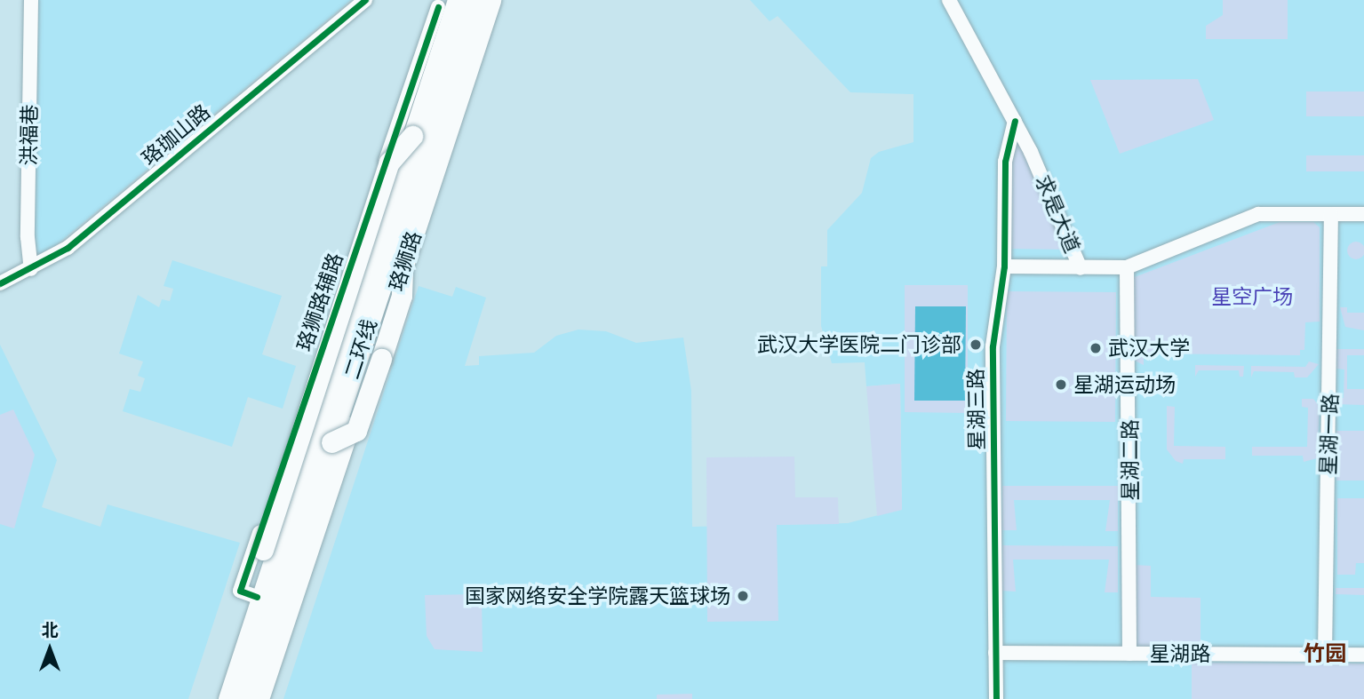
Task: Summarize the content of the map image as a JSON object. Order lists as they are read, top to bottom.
{
  "streets": {
    "highway": ["二环线"],
    "main road": ["珞狮路"],
    "street": [
      "洪福巷",
      "珞珈山路",
      "求是大道",
      "星湖三路",
      "星湖一路",
      "星湖二路",
      "星湖路"
    ],
    "cycle path": ["珞狮路辅路"]
  },
  "crossings": [
    ["洪福巷", "珞珈山路"],
    ["求是大道", "星湖三路"],
    ["求是大道", "星湖一路"],
    ["求是大道", "星湖二路"],
    ["星湖三路", "星湖路"],
    ["星湖一路", "星湖路"],
    ["星湖二路", "星湖路"]
  ],
  "districts": ["竹园"],
  "parks": ["星空广场"],
  "places": [
    "武汉大学医院二门诊部",
    "武汉大学",
    "星湖运动场",
    "国家网络安全学院露天篮球场"
  ],
  "north": "top"
}
